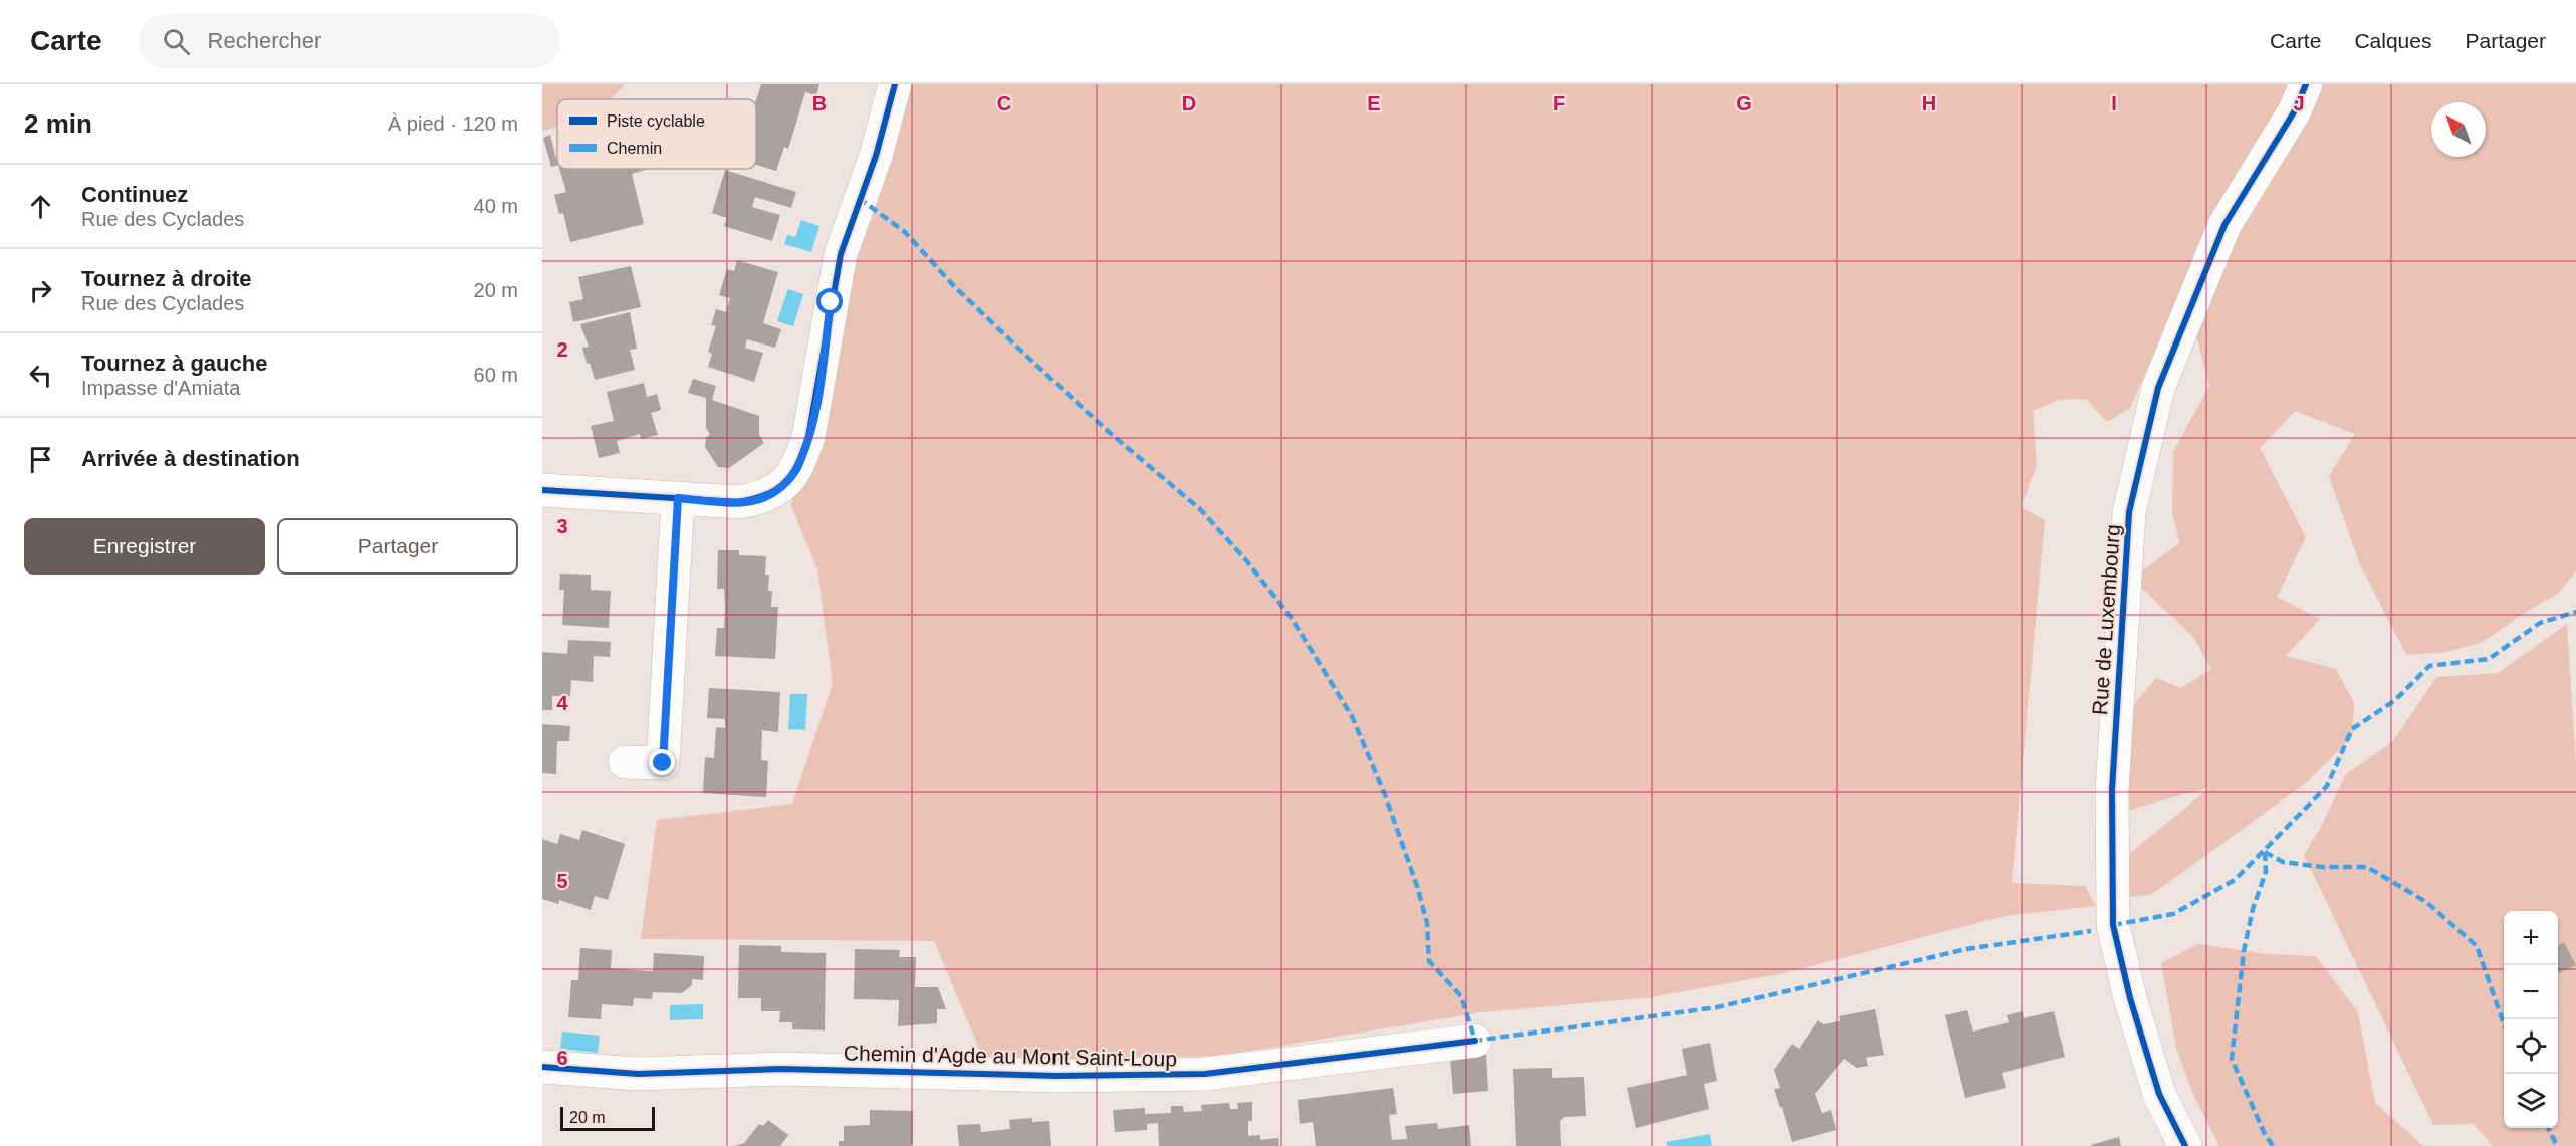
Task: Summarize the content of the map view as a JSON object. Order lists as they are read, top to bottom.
{
  "streets": {
    "street": ["Rue de Luxembourg", "Chemin d'Agde au Mont Saint-Loup"]
  },
  "legend": ["Piste cyclable", "Chemin"],
  "scale_bar": "20 m",
  "north": "top left",
  "page": {
    "header": "Carte",
    "search": "Rechercher",
    "nav": ["Carte", "Calques", "Partager"],
    "heading": ["2 min", "À pied · 120 m"],
    "list": [
      ["Continuez", "Rue des Cyclades", "40 m"],
      ["Tournez à droite", "Rue des Cyclades", "20 m"],
      ["Tournez à gauche", "Impasse d'Amiata", "60 m"],
      "Arrivée à destination"
    ],
    "buttons": ["Enregistrer", "Partager"],
    "map_buttons": ["+", "−"],
    "scale": "20 m"
  },
  "grid": {
    "columns": [
      "B",
      "C",
      "D",
      "E",
      "F",
      "G",
      "H",
      "I",
      "J"
    ],
    "rows": [
      "2",
      "3",
      "4",
      "5",
      "6"
    ]
  }
}
